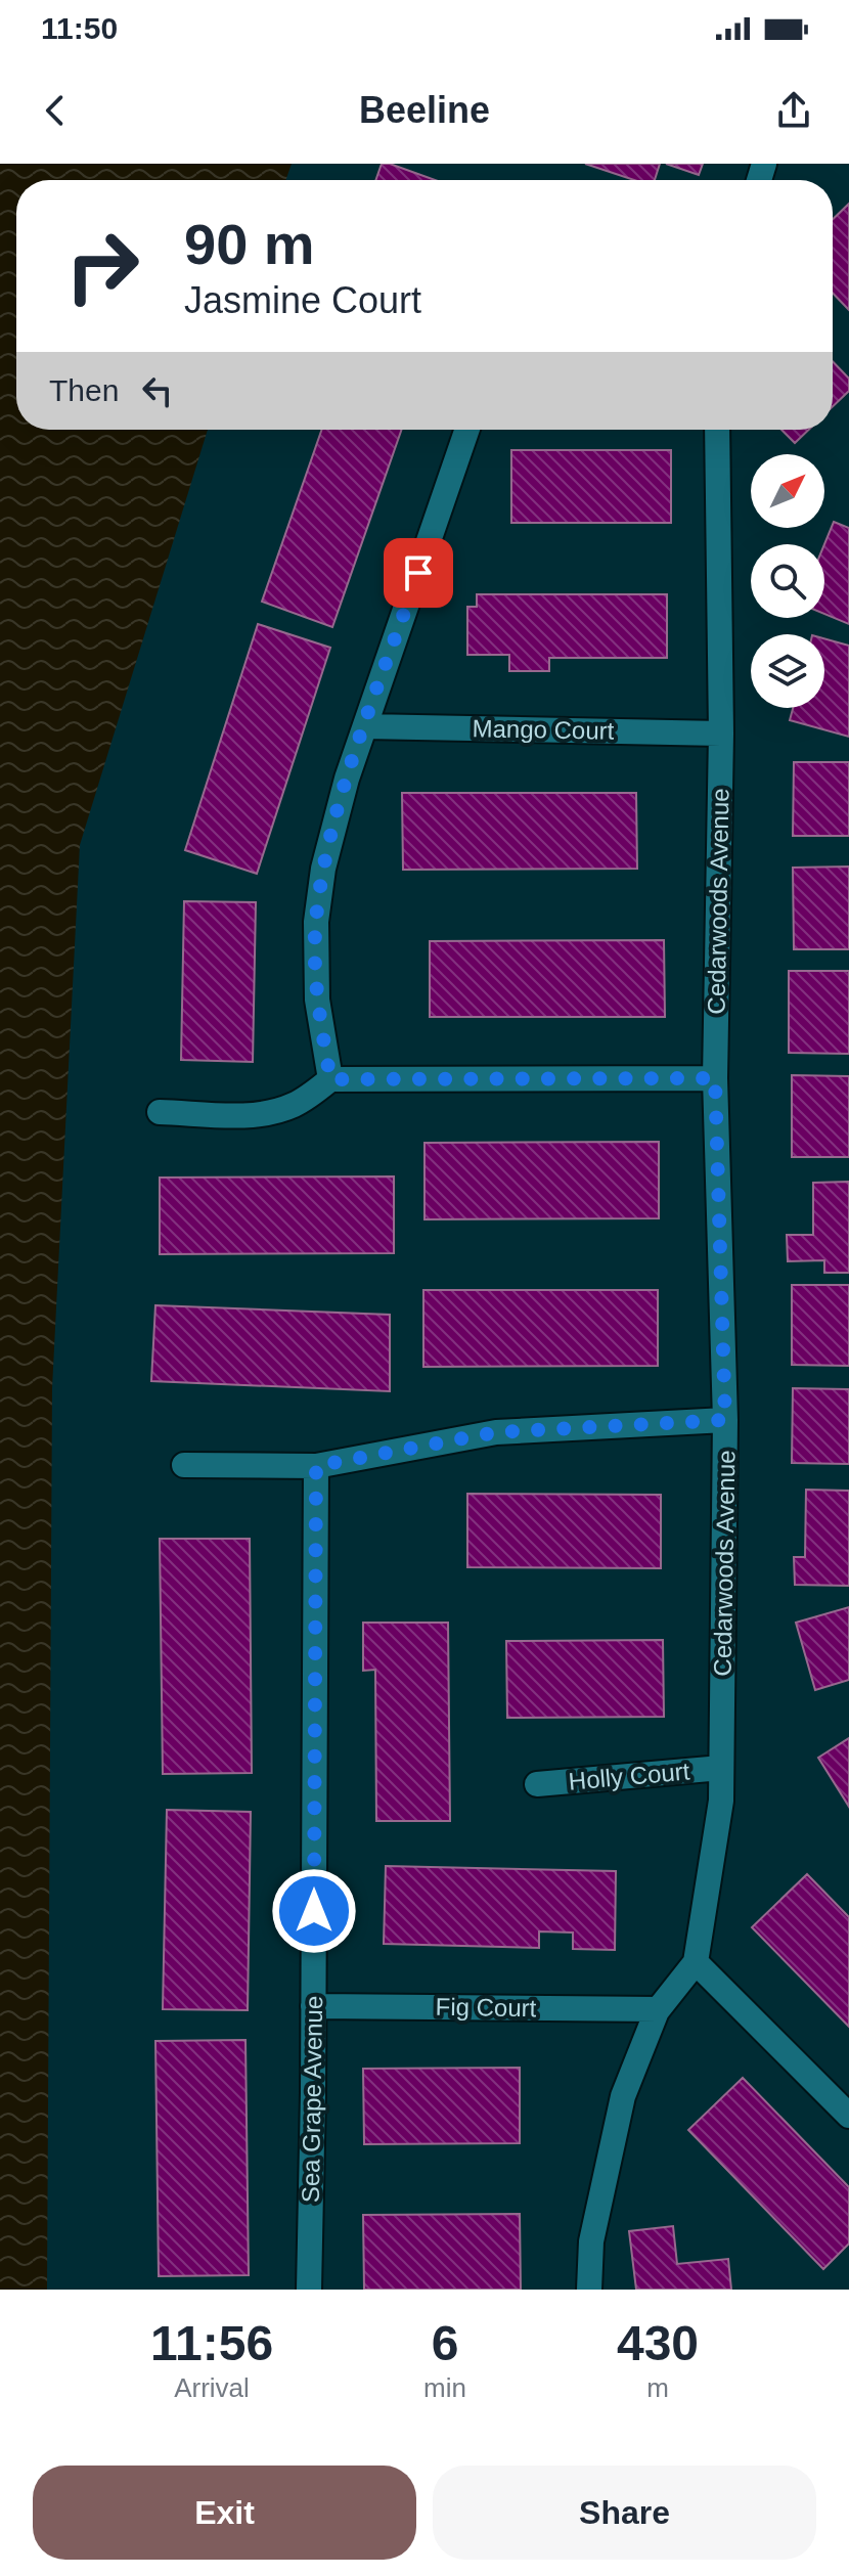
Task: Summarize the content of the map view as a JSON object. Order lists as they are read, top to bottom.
{
  "streets": {
    "street": [
      "Mango Court",
      "Cedarwoods Avenue",
      "Holly Court",
      "Fig Court",
      "Sea Grape Avenue"
    ]
  },
  "crossings": [
    ["Mango Court", "Cedarwoods Avenue"],
    ["Cedarwoods Avenue", "Holly Court"],
    ["Cedarwoods Avenue", "Fig Court"],
    ["Fig Court", "Sea Grape Avenue"]
  ],
  "north": "top right",
  "page": {
    "status": "11:50",
    "header": "Beeline",
    "turn": ["90 m", "Jasmine Court"],
    "then": "Then",
    "eta": [
      "11:56",
      "Arrival",
      "6",
      "min",
      "430",
      "m"
    ],
    "buttons": ["Exit", "Share"]
  }
}
